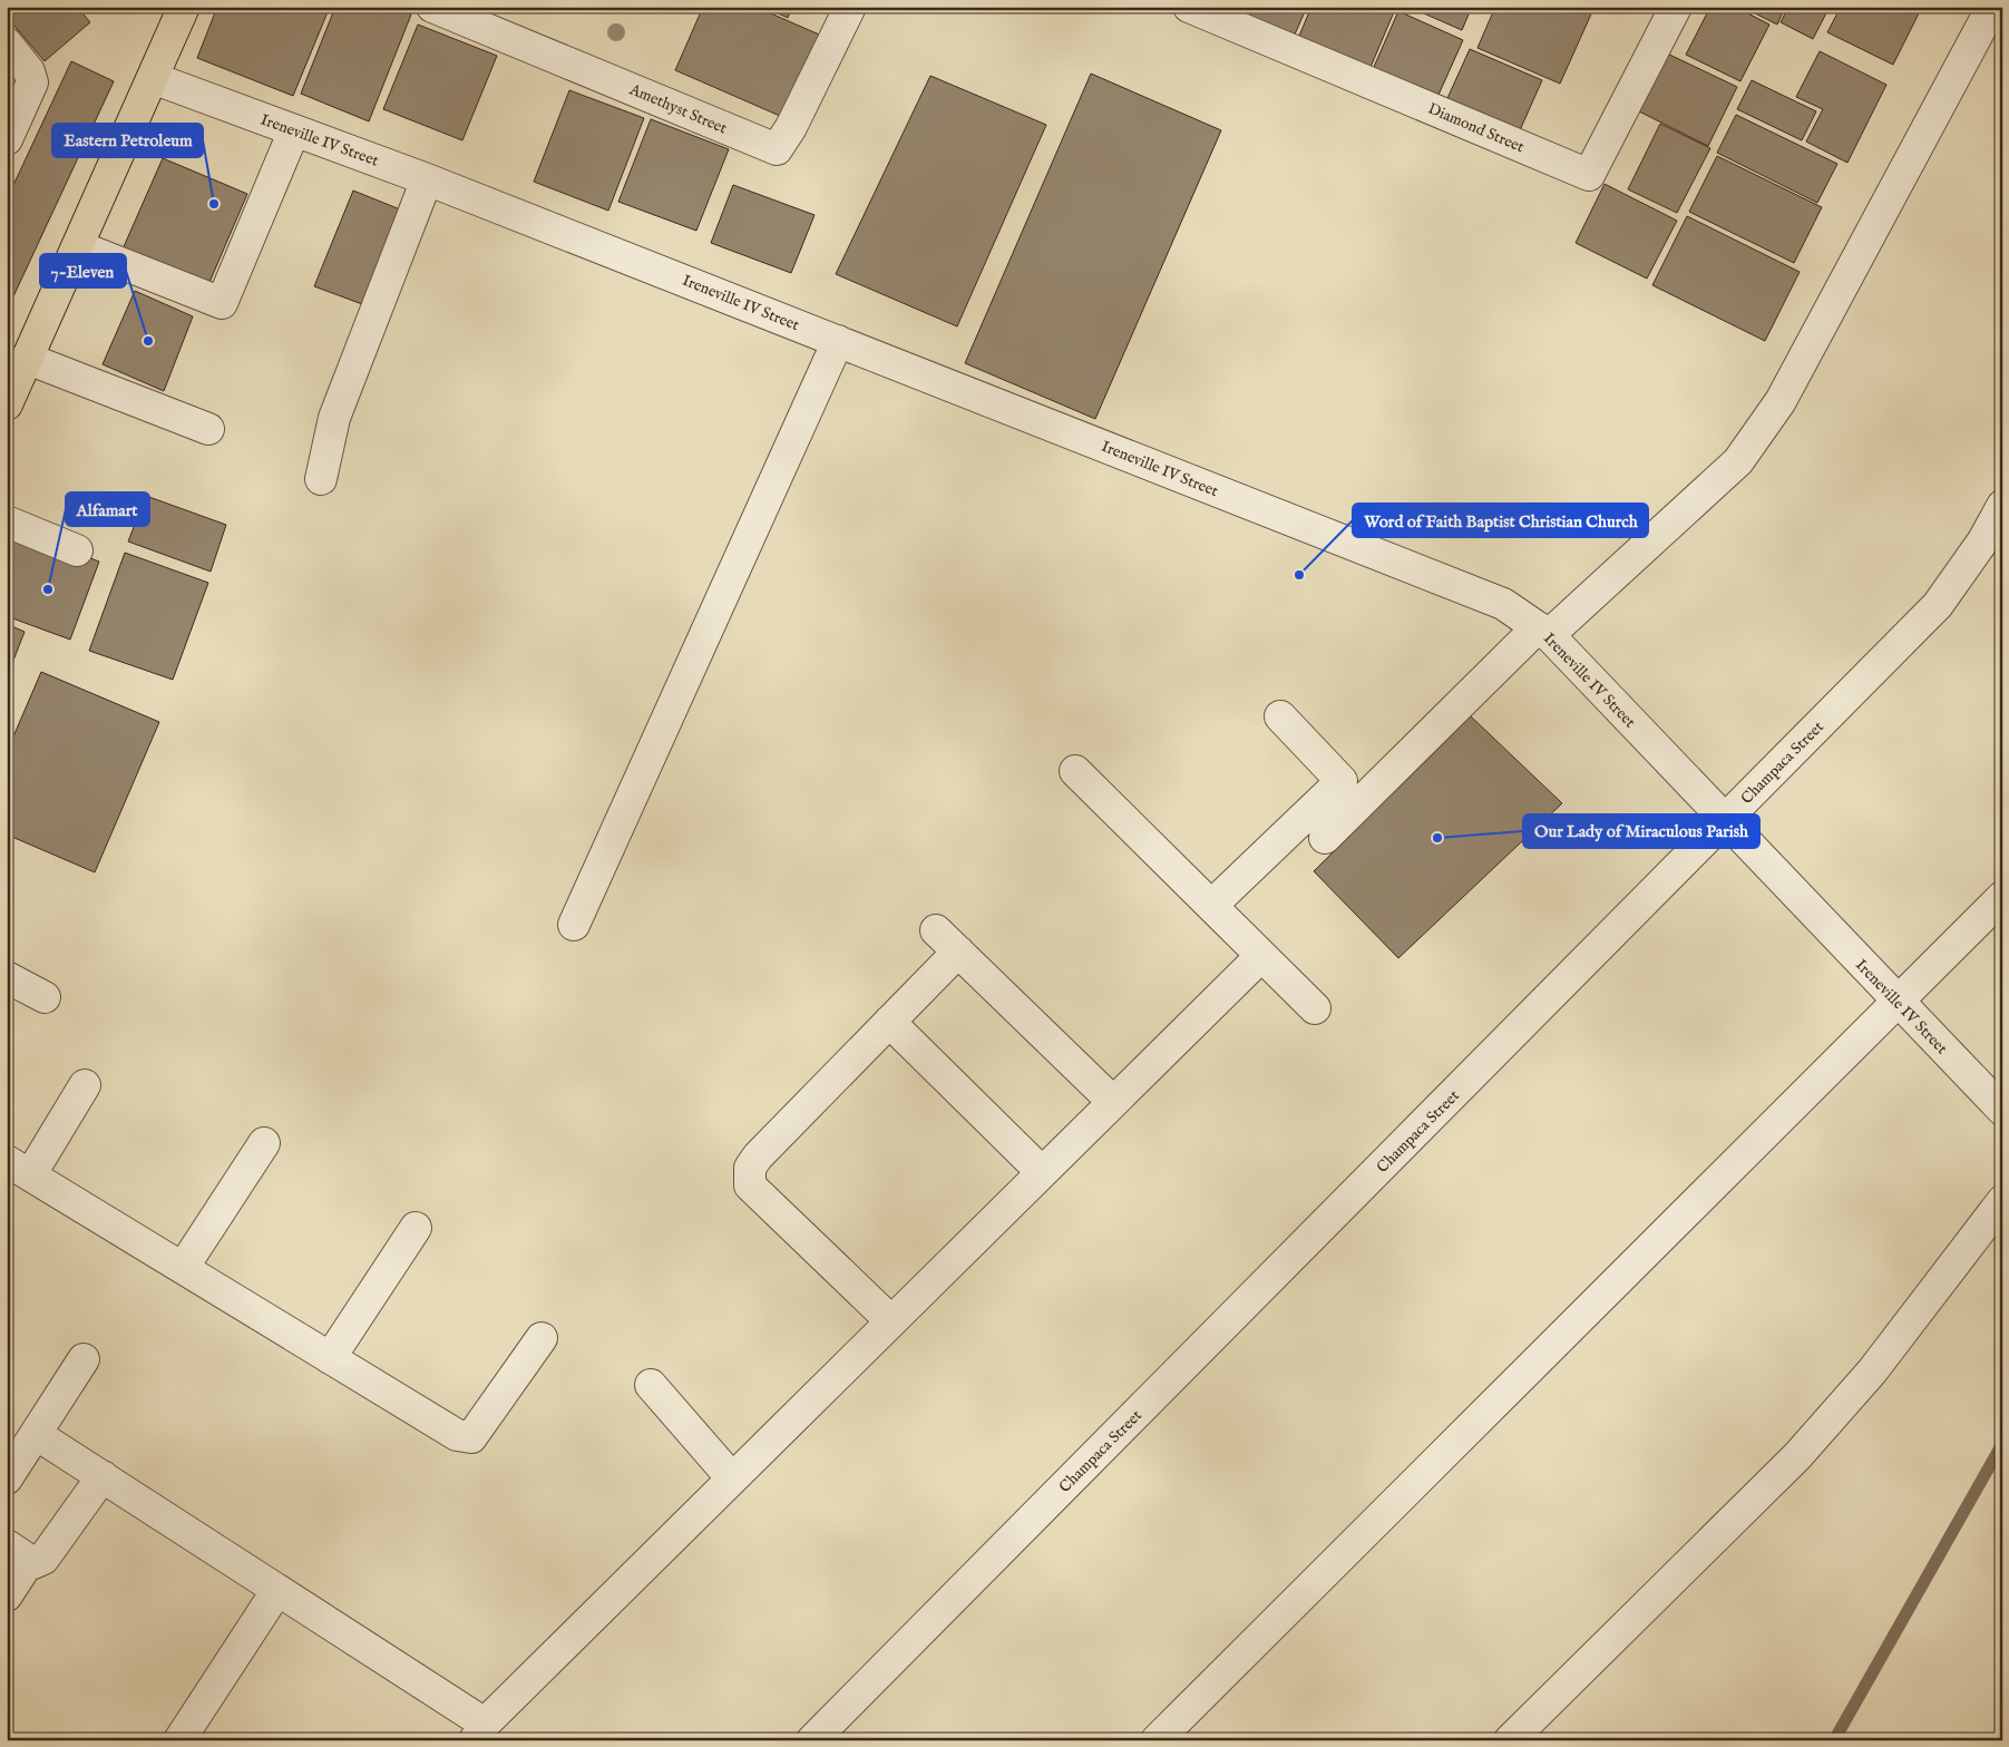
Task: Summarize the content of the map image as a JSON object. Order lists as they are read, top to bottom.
{
  "streets": {
    "street": [
      "Amethyst Street",
      "Diamond Street",
      "Ireneville IV Street",
      "Champaca Street"
    ]
  },
  "crossings": [
    ["Ireneville IV Street", "Champaca Street"]
  ],
  "places": [
    "Eastern Petroleum",
    "7-Eleven",
    "Word of Faith Baptist Christian Church",
    "Alfamart",
    "Our Lady of Miraculous Parish"
  ]
}
